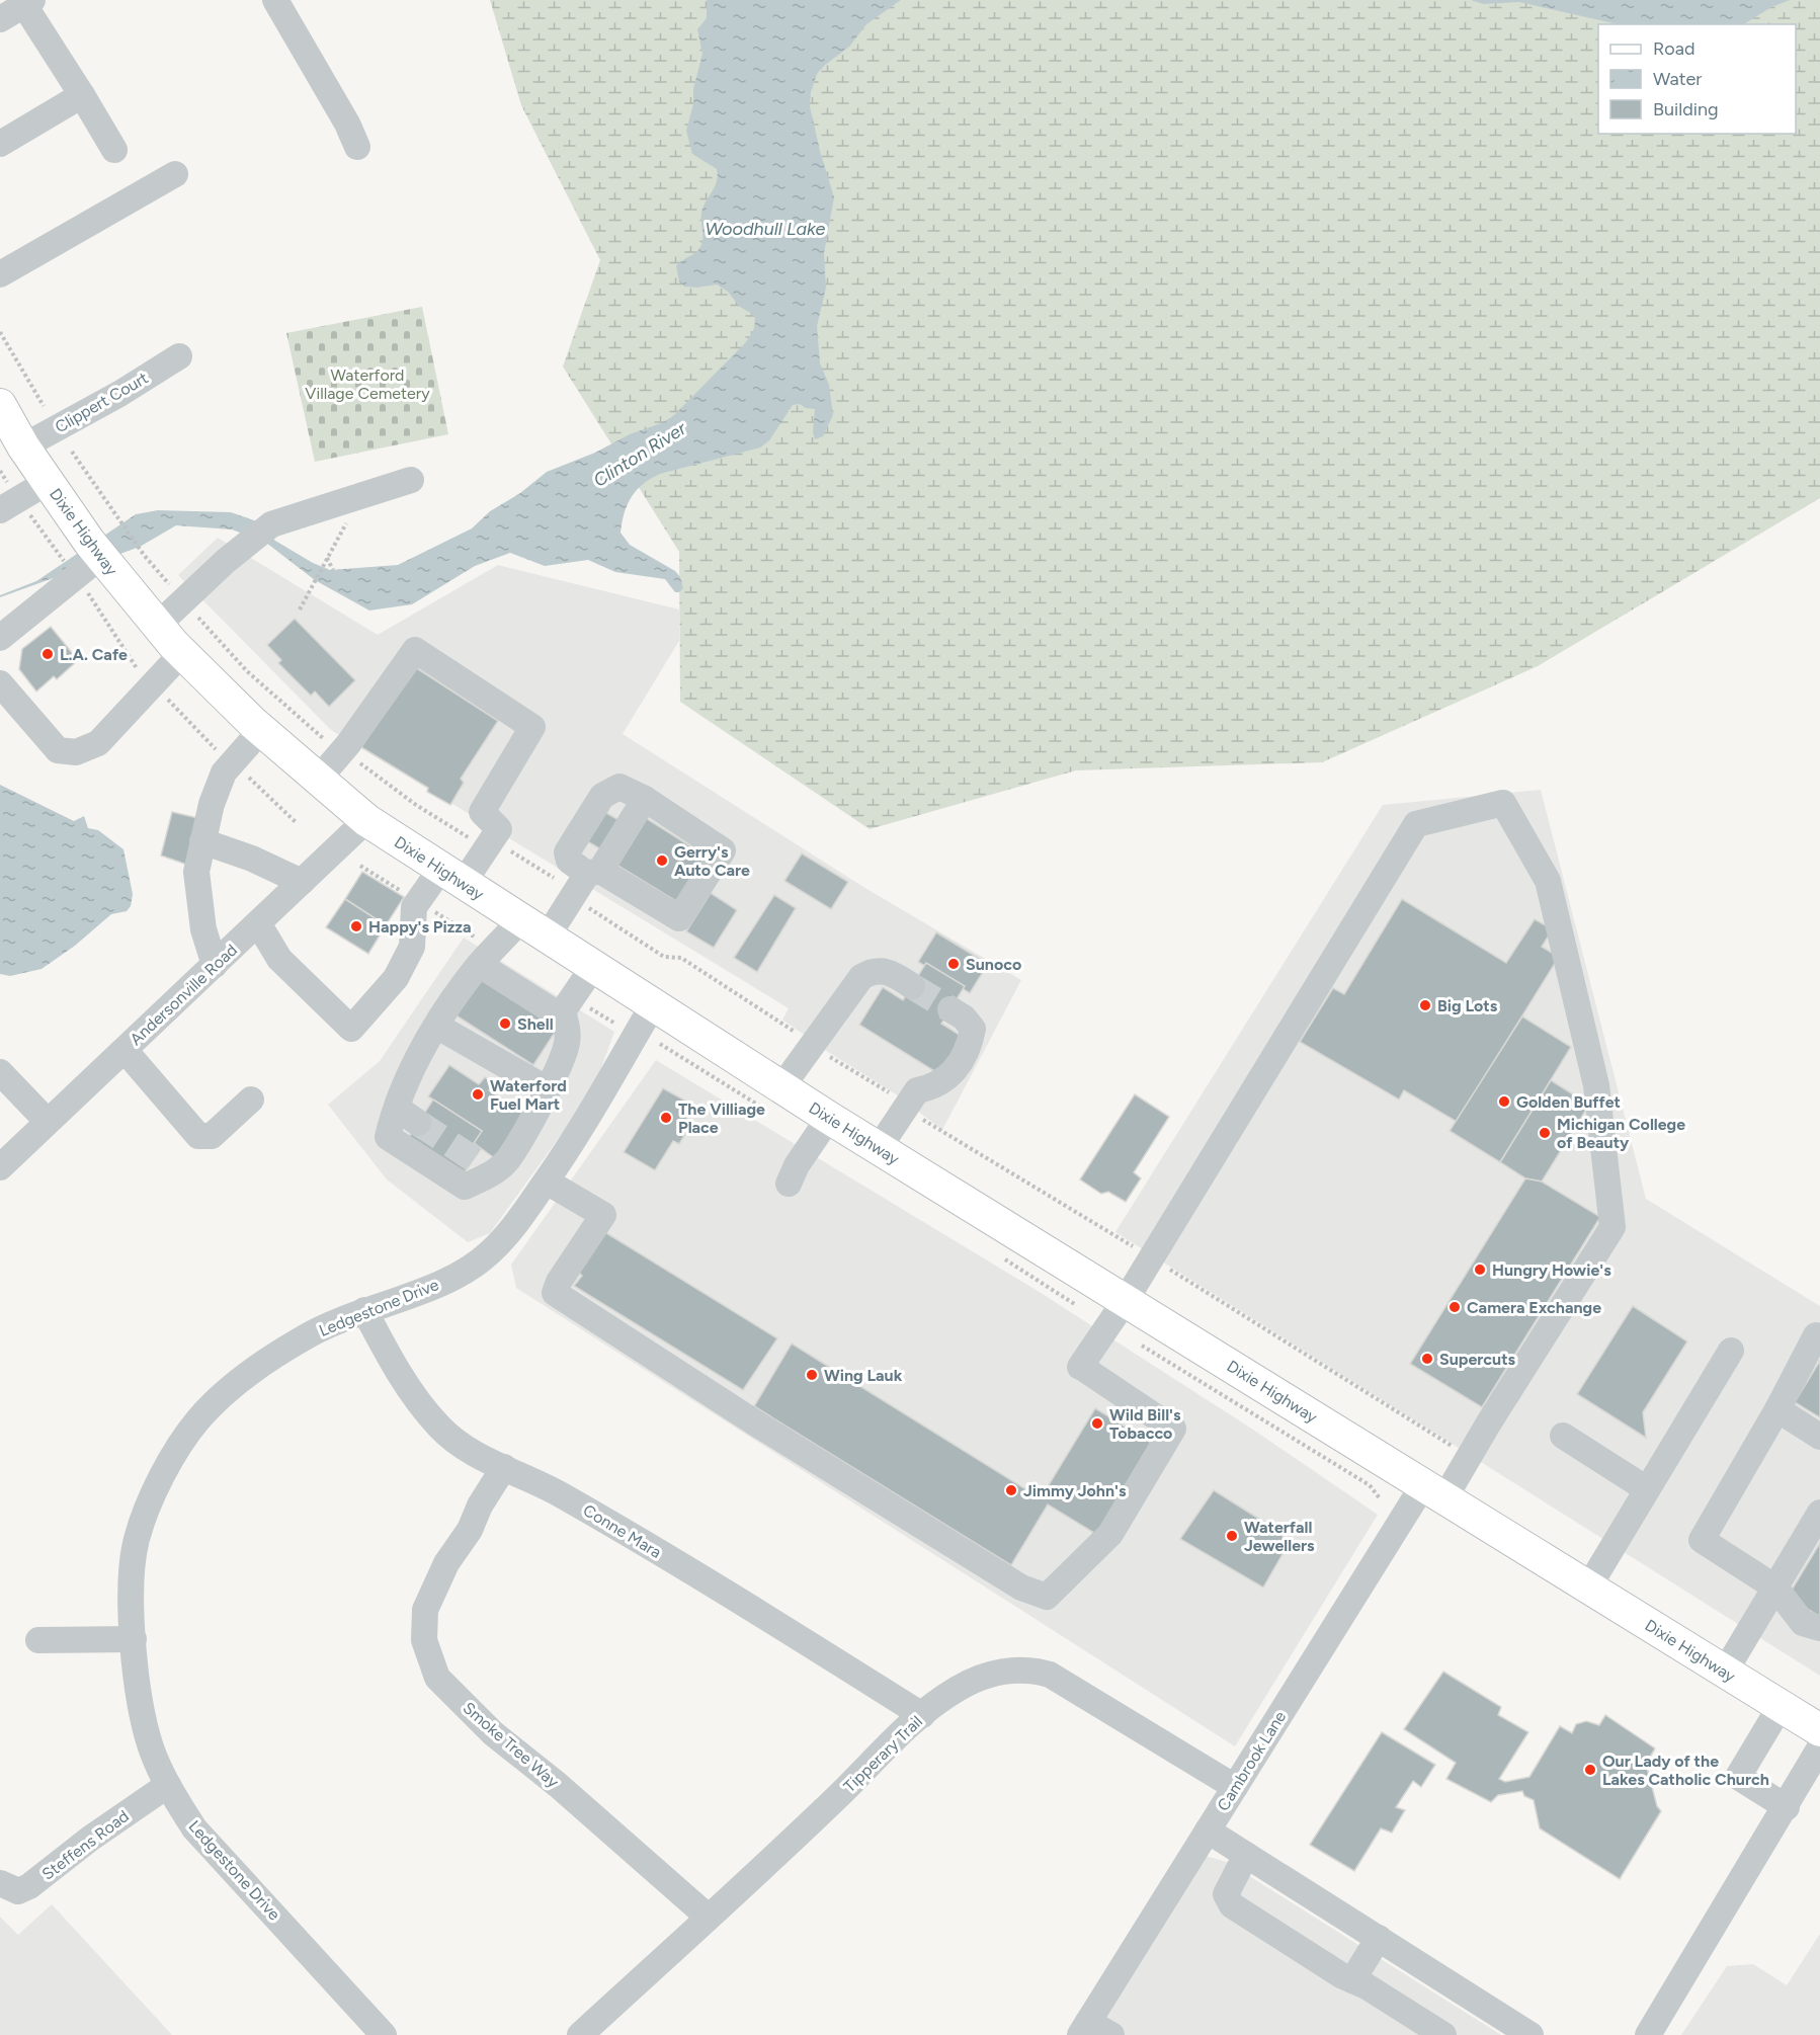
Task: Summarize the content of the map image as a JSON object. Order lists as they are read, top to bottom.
{
  "streets": {
    "main road": ["Dixie Highway"],
    "street": [
      "Clippert Court",
      "Andersonville Road",
      "Ledgestone Drive",
      "Conne Mara",
      "Smoke Tree Way",
      "Tipperary Trail",
      "Cambrook Lane",
      "Steffens Road"
    ]
  },
  "crossings": [
    ["Clippert Court", "Dixie Highway"],
    ["Dixie Highway", "Andersonville Road"],
    ["Dixie Highway", "Ledgestone Drive"],
    ["Dixie Highway", "Cambrook Lane"],
    ["Ledgestone Drive", "Conne Mara"],
    ["Ledgestone Drive", "Steffens Road"],
    ["Conne Mara", "Smoke Tree Way"],
    ["Conne Mara", "Tipperary Trail"],
    ["Smoke Tree Way", "Tipperary Trail"],
    ["Tipperary Trail", "Cambrook Lane"]
  ],
  "water": ["Woodhull Lake", "Clinton River"],
  "parks": ["Waterford Village Cemetery"],
  "places": [
    "L.A. Cafe",
    "Gerry's Auto Care",
    "Happy's Pizza",
    "Sunoco",
    "Big Lots",
    "Shell",
    "Waterford Fuel Mart",
    "Golden Buffet",
    "The Villiage Place",
    "Michigan College of Beauty",
    "Hungry Howie's",
    "Camera Exchange",
    "Supercuts",
    "Wing Lauk",
    "Wild Bill's Tobacco",
    "Jimmy John's",
    "Waterfall Jewellers",
    "Our Lady of the Lakes Catholic Church"
  ],
  "legend": ["Road", "Water", "Building"]
}
